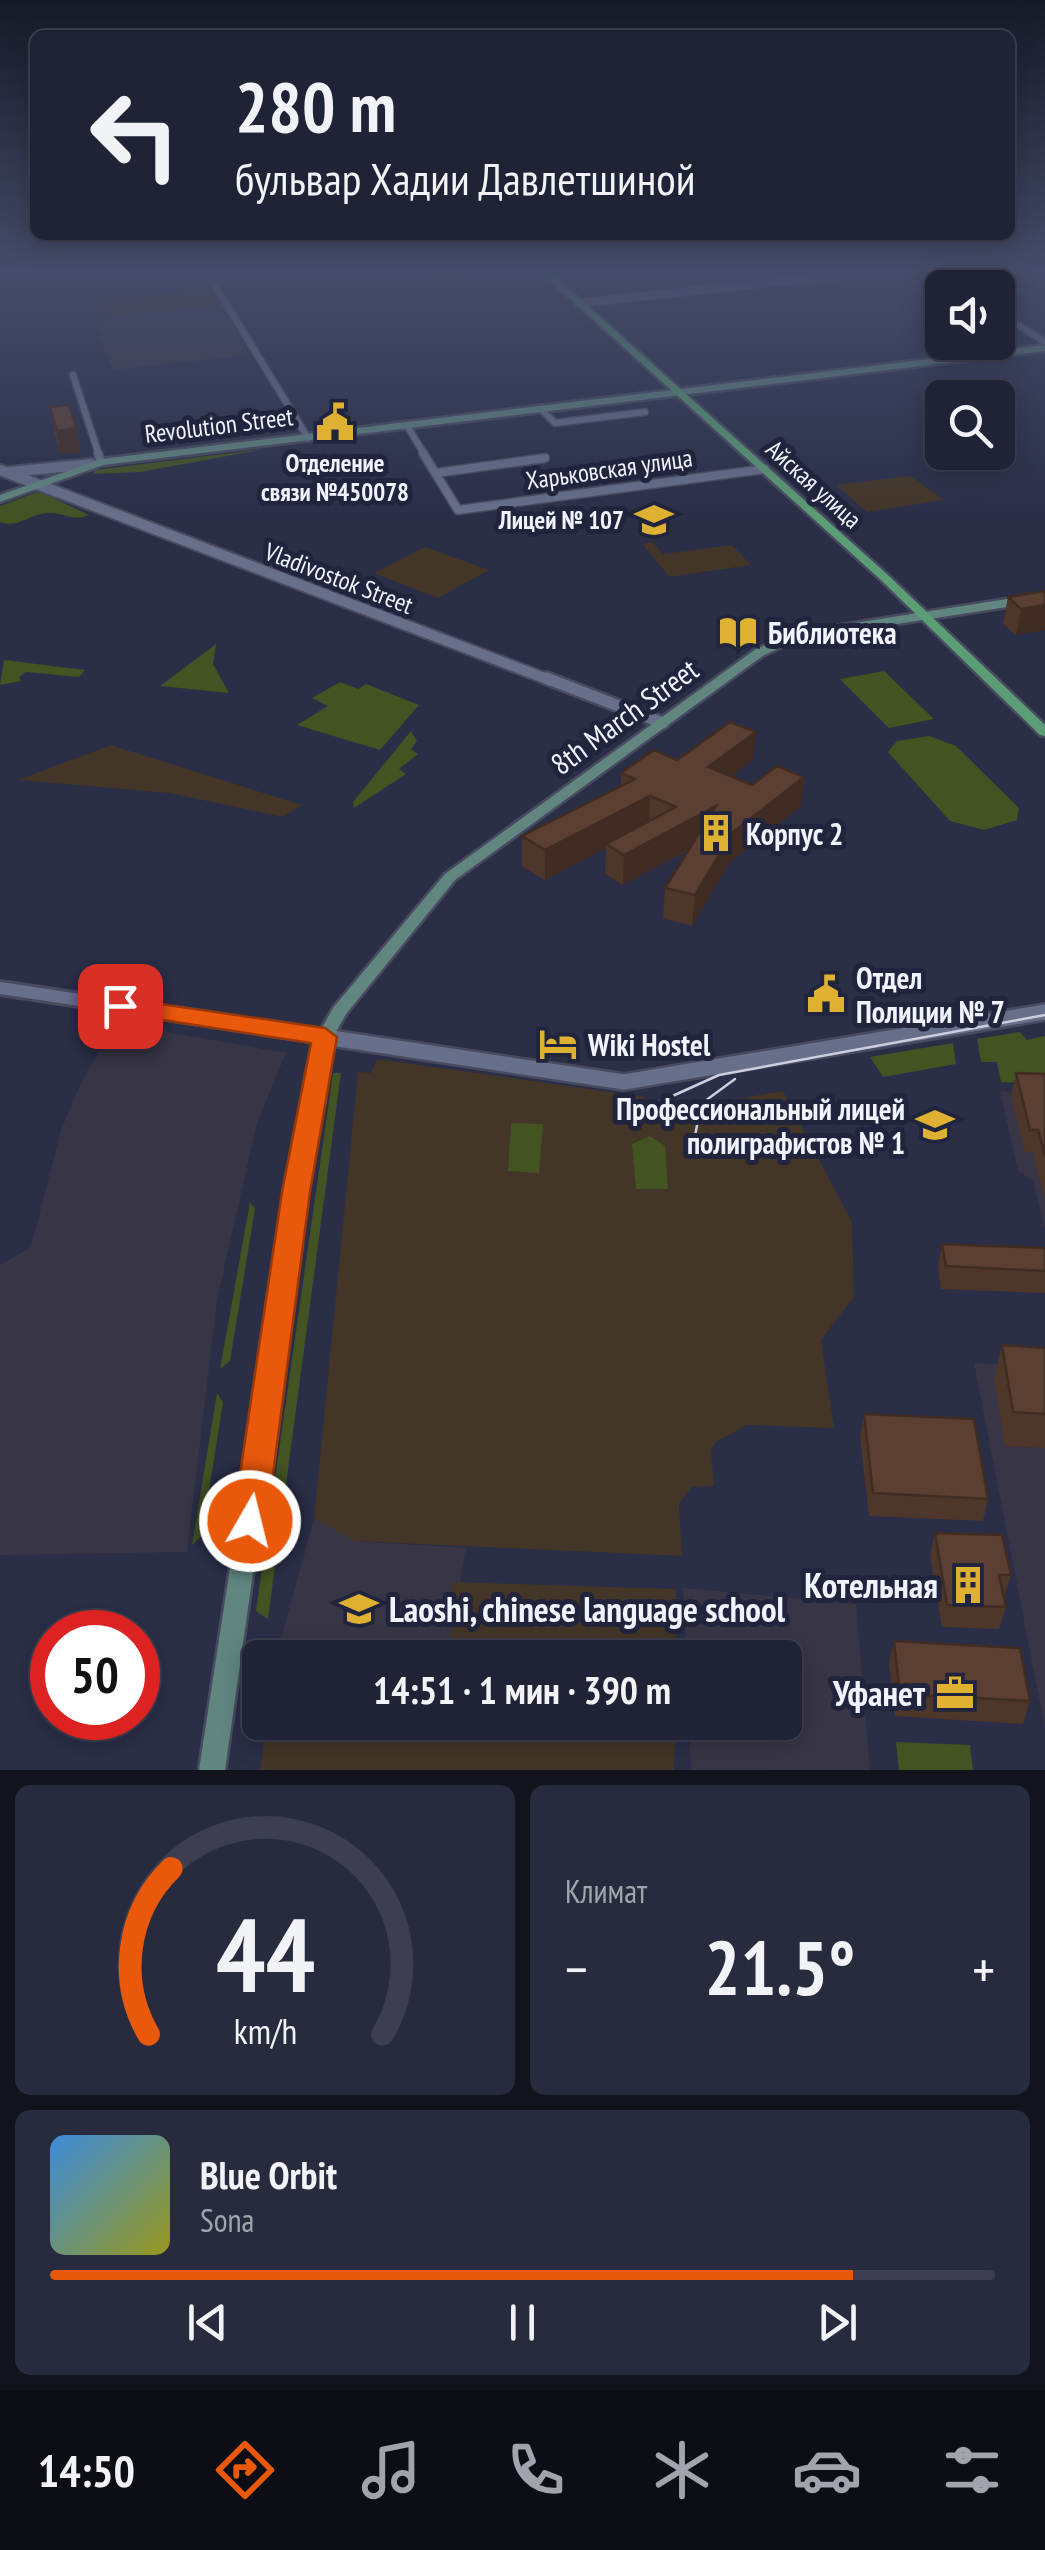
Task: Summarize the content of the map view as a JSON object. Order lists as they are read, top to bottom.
{
  "streets": {
    "main road": ["Revolution Street", "Айская улица", "8th March Street"],
    "street": ["Харьковская улица", "Vladivostok Street"]
  },
  "crossings": [
    ["Revolution Street", "Айская улица"],
    ["Revolution Street", "Vladivostok Street"],
    ["Харьковская улица", "Айская улица"],
    ["Айская улица", "8th March Street"],
    ["Vladivostok Street", "8th March Street"]
  ],
  "places": {
    "public building": ["Отделение связи №450078", "Отдел Полиции № 7"],
    "school or university": ["Лицей № 107", "Профессиональный лицей полиграфистов № 1", "Laoshi, chinese language school"],
    "library": ["Библиотека"],
    "building": ["Корпус 2", "Котельная"],
    "hotel": ["Wiki Hostel"],
    "office": ["Уфанет"]
  },
  "page": {
    "turn": ["280 m", "бульвар Хадии Давлетшиной"],
    "limit": "50",
    "trip": "14:51 · 1 мин · 390 m",
    "tile": "Климат",
    "heat": ["−", "21.5°", "+"],
    "song": ["Blue Orbit", "Sona"],
    "tabs": "14:50",
    "gauge": ["44", "km/h"]
  }
}
